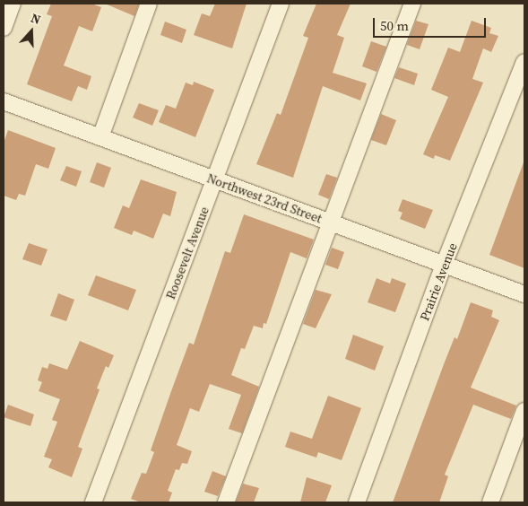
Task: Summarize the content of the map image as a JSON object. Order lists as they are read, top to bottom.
{
  "streets": {
    "street": ["Northwest 23rd Street", "Roosevelt Avenue", "Prairie Avenue"]
  },
  "crossings": [
    ["Northwest 23rd Street", "Roosevelt Avenue"],
    ["Northwest 23rd Street", "Prairie Avenue"]
  ],
  "scale_bar": "50 m",
  "north": "top"
}
